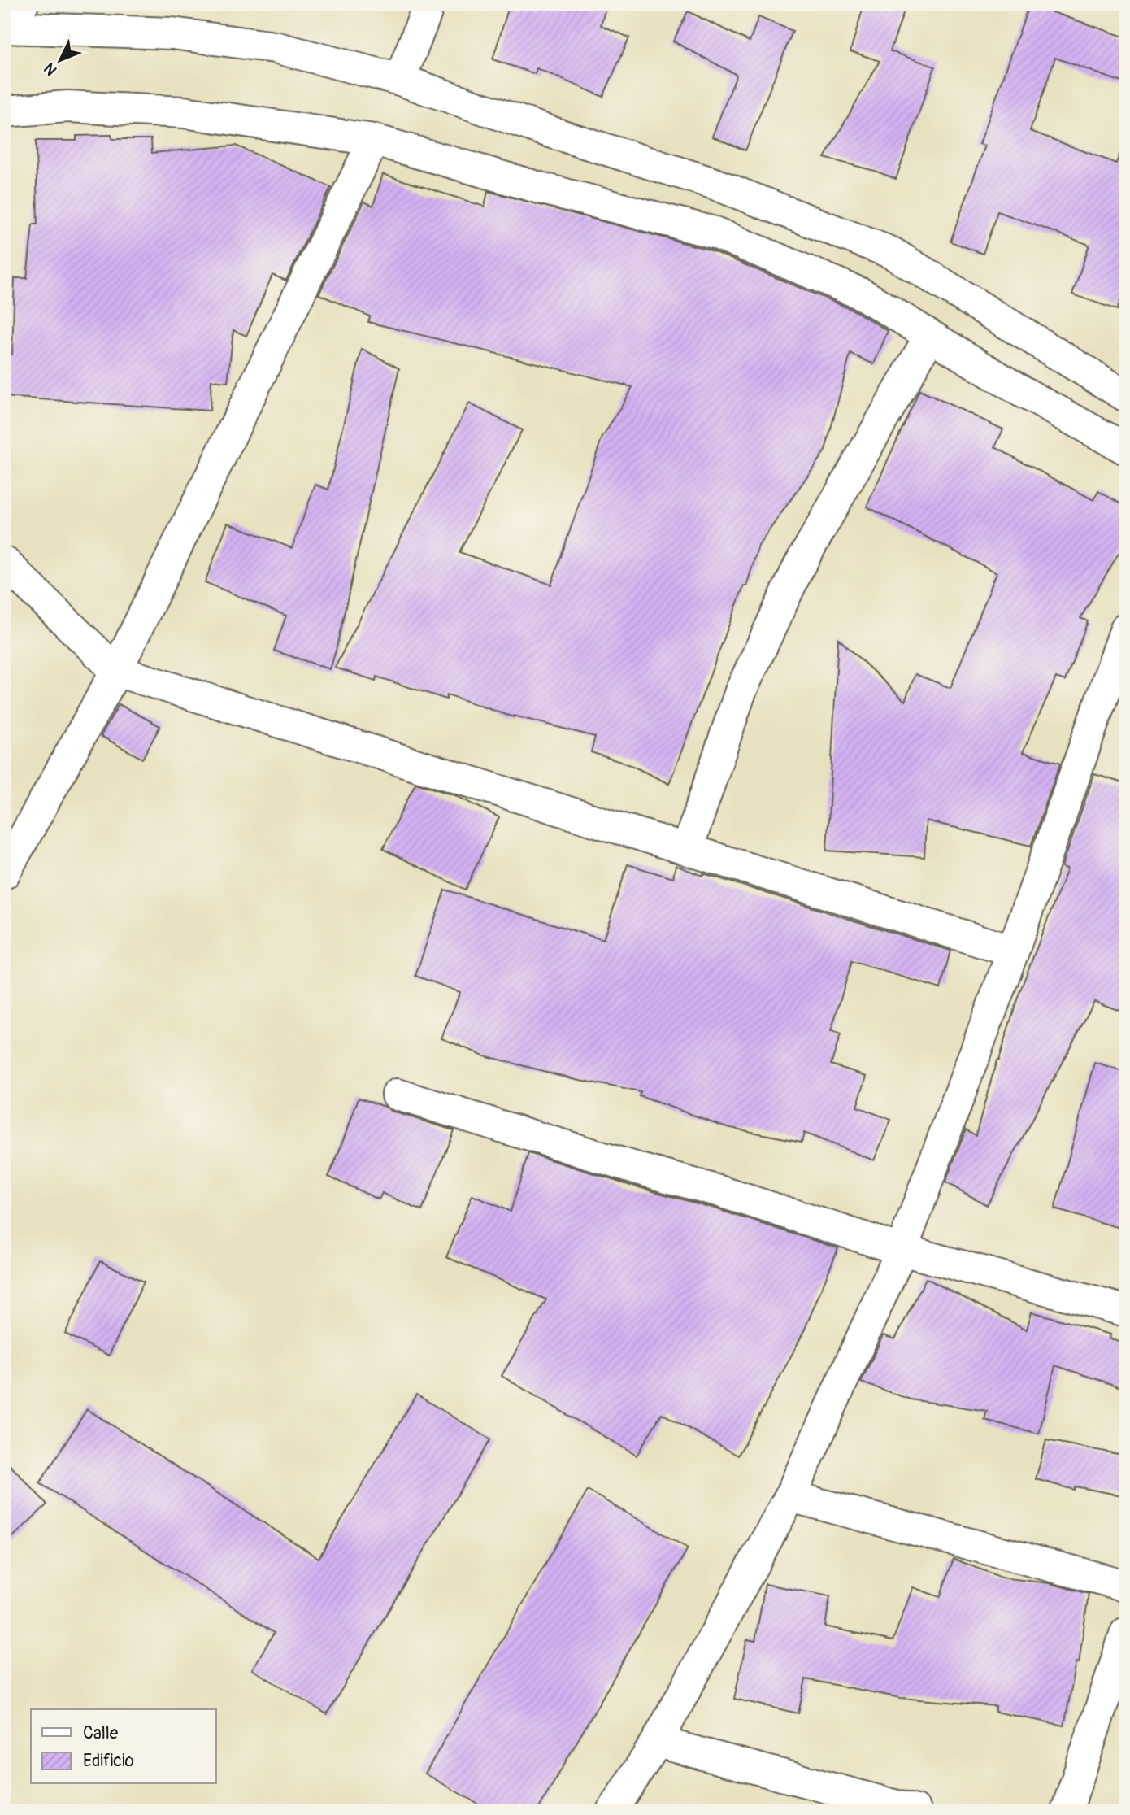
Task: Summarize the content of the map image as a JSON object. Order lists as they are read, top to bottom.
{
  "legend": ["Calle", "Edificio"],
  "north": "bottom left"
}
